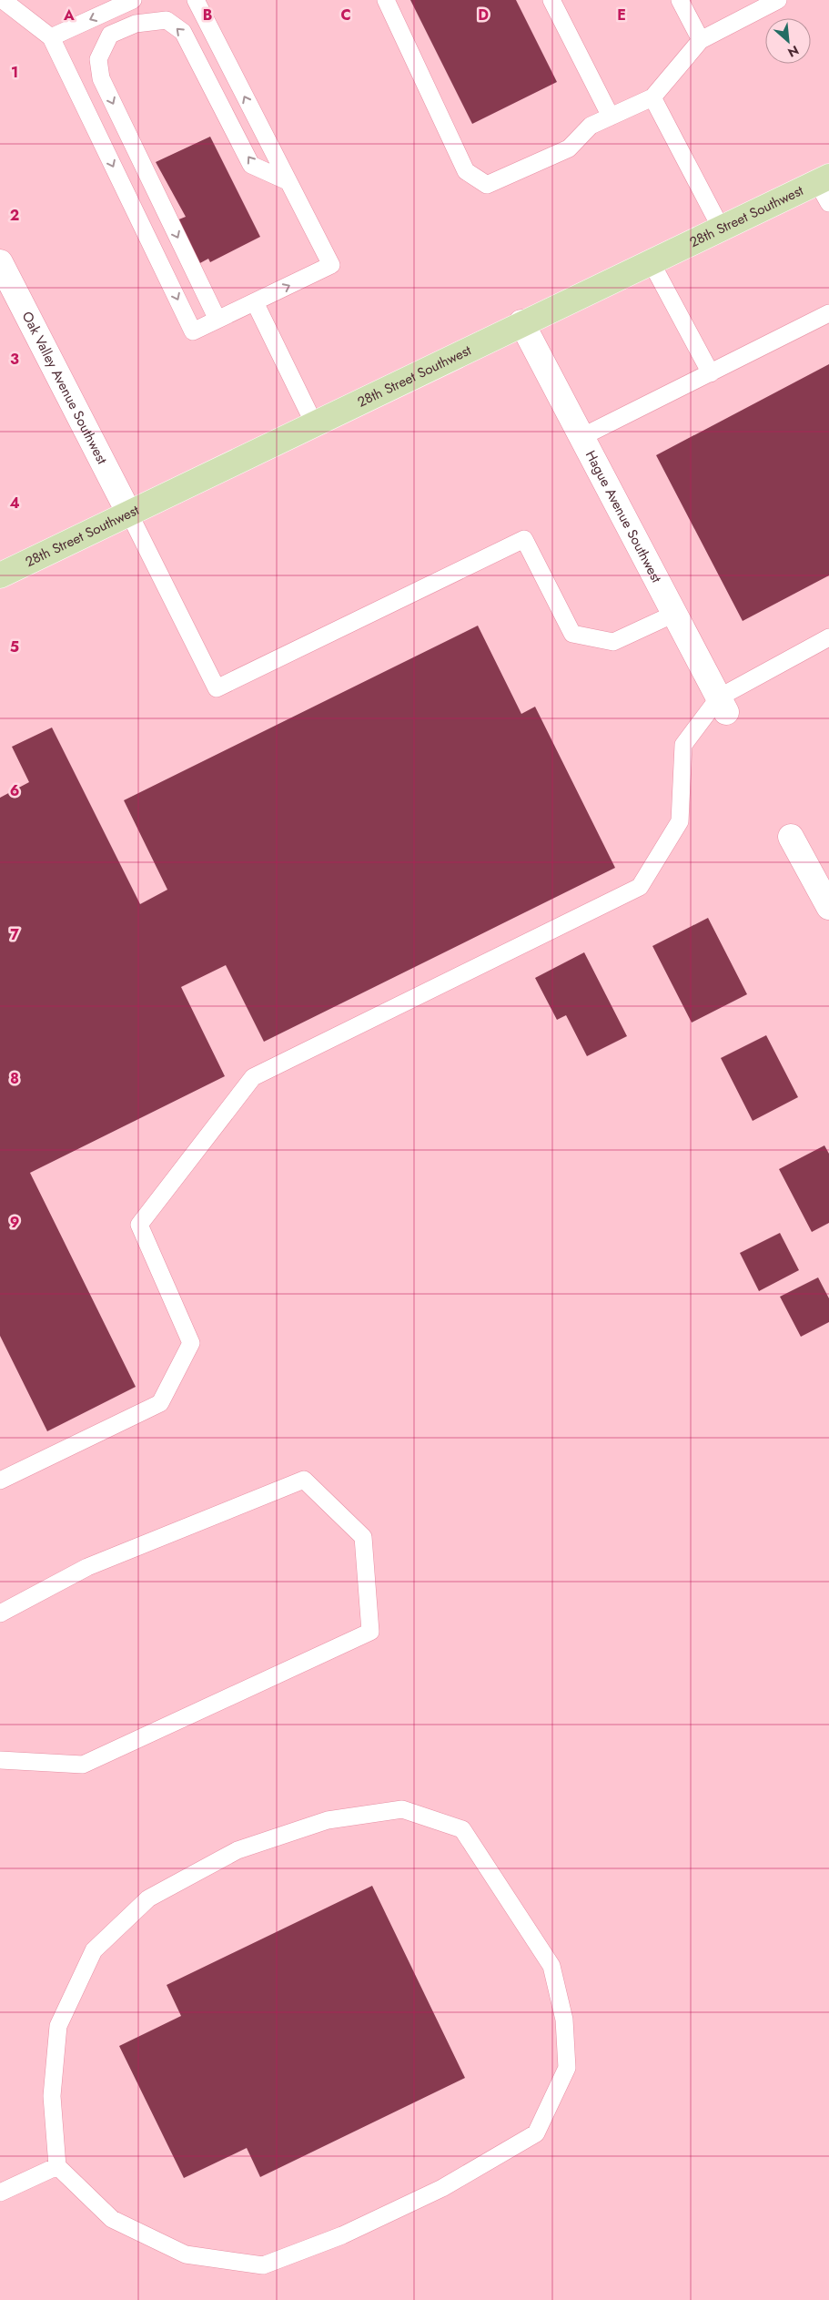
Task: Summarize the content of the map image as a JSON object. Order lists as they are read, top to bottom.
{
  "streets": {
    "main road": ["28th Street Southwest"],
    "street": ["Oak Valley Avenue Southwest", "Hague Avenue Southwest"]
  },
  "crossings": [
    ["28th Street Southwest", "Oak Valley Avenue Southwest"],
    ["28th Street Southwest", "Hague Avenue Southwest"]
  ],
  "north": "bottom right",
  "grid": {
    "columns": [
      "A",
      "B",
      "C",
      "D",
      "E"
    ],
    "rows": [
      "1",
      "2",
      "3",
      "4",
      "5",
      "6",
      "7",
      "8",
      "9"
    ]
  }
}
